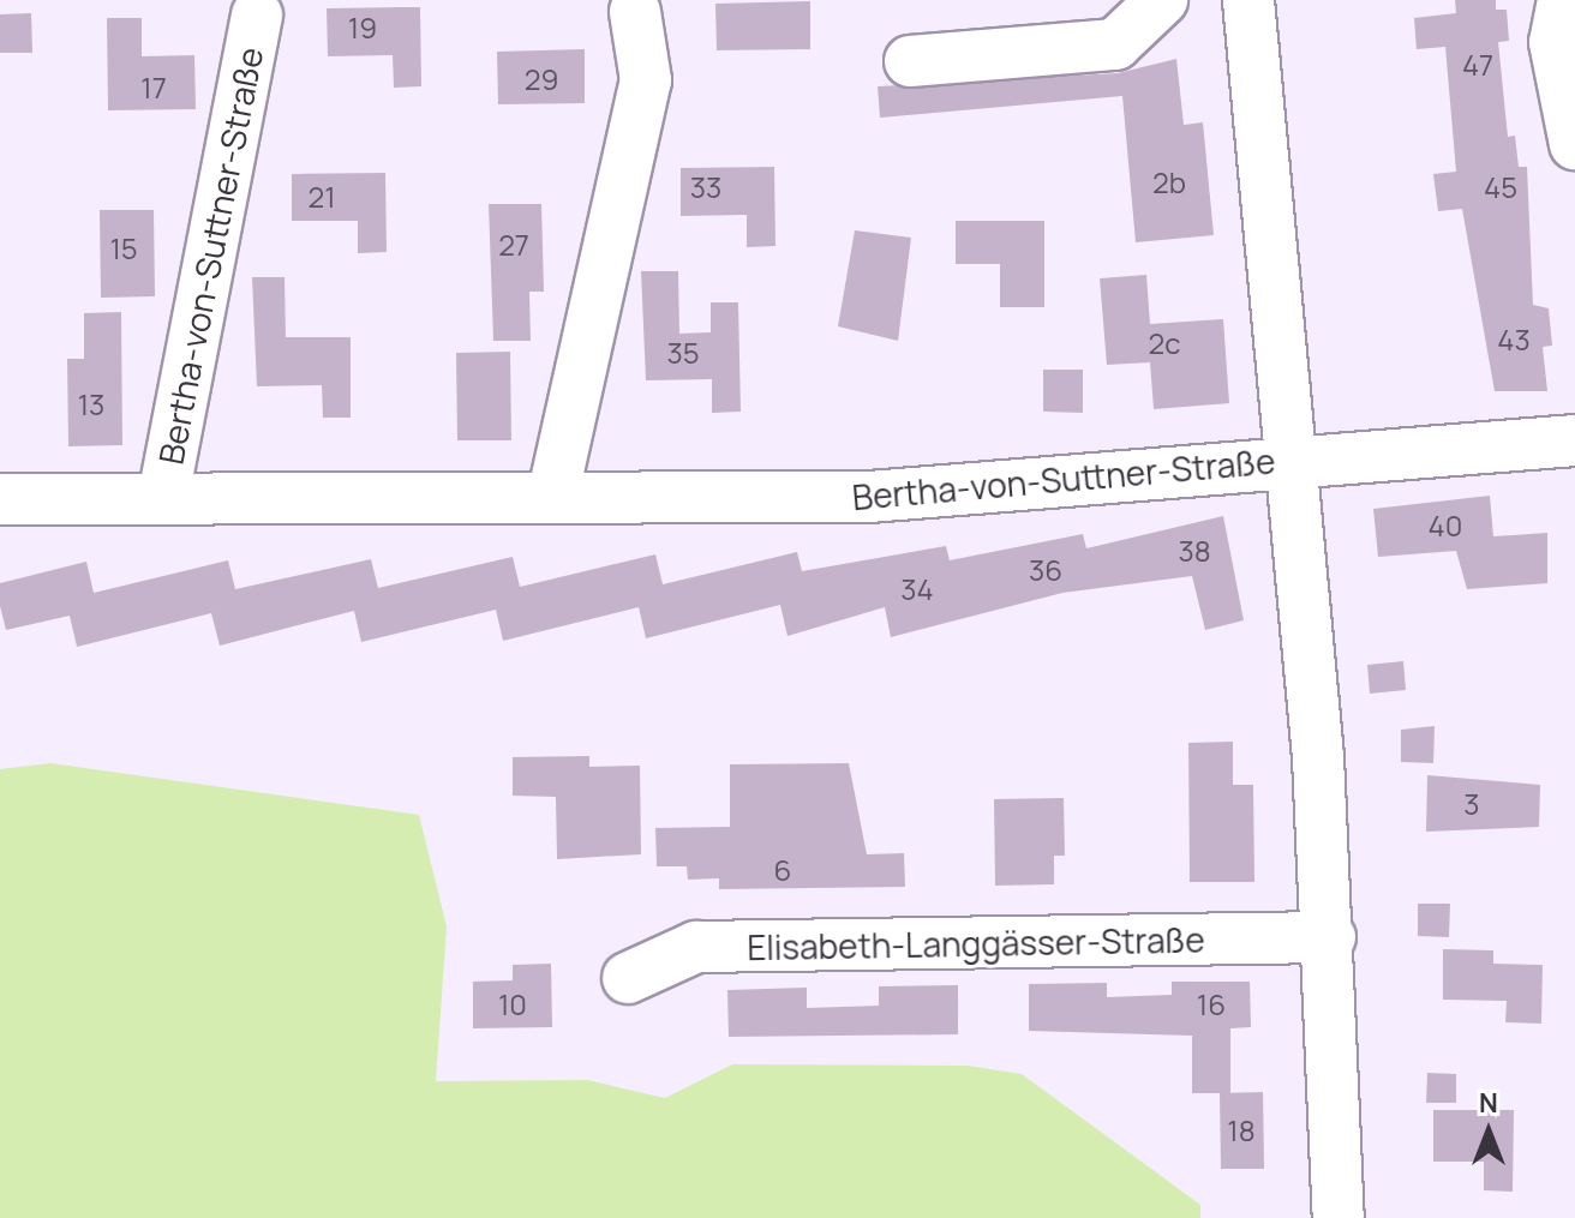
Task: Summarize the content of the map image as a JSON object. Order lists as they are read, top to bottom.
{
  "streets": {
    "street": ["Bertha-von-Suttner-Straße", "Elisabeth-Langgässer-Straße"]
  },
  "house_numbers": [
    "19",
    "47",
    "29",
    "17",
    "2b",
    "33",
    "45",
    "21",
    "27",
    "15",
    "43",
    "2c",
    "35",
    "13",
    "40",
    "38",
    "36",
    "34",
    "3",
    "6",
    "10",
    "16",
    "18"
  ],
  "north": "top"
}
